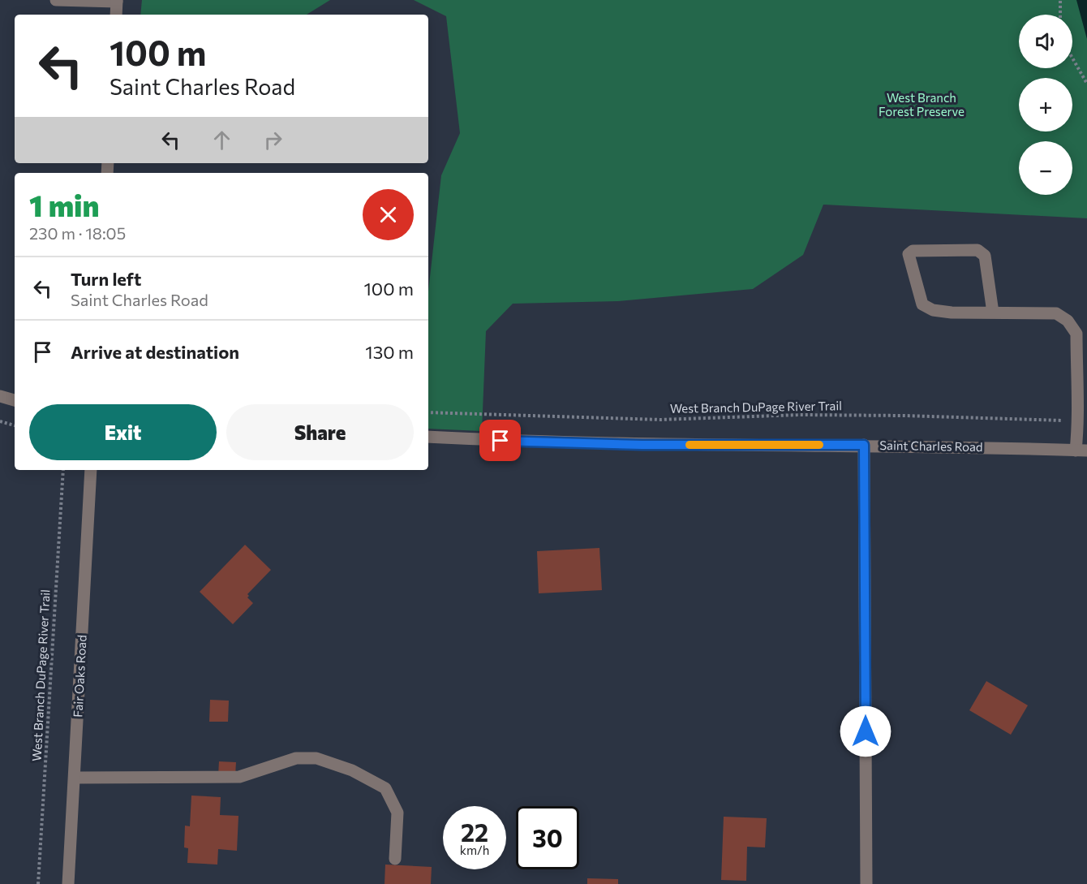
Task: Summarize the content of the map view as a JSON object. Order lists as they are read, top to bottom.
{
  "streets": {
    "street": ["Saint Charles Road", "Fair Oaks Road"],
    "path": ["West Branch DuPage River Trail"]
  },
  "parks": ["West Branch Forest Preserve"],
  "page": {
    "map_buttons": ["+", "−"],
    "turn": ["100 m", "Saint Charles Road"],
    "heading": ["1 min", "230 m · 18:05"],
    "list": [
      {
        "name": "Turn left",
        "note": "Saint Charles Road",
        "value": "100 m"
      },
      {
        "name": "Arrive at destination",
        "value": "130 m"
      }
    ],
    "buttons": ["Exit", "Share"],
    "speed": "22 km/h",
    "limit": "30"
  }
}
